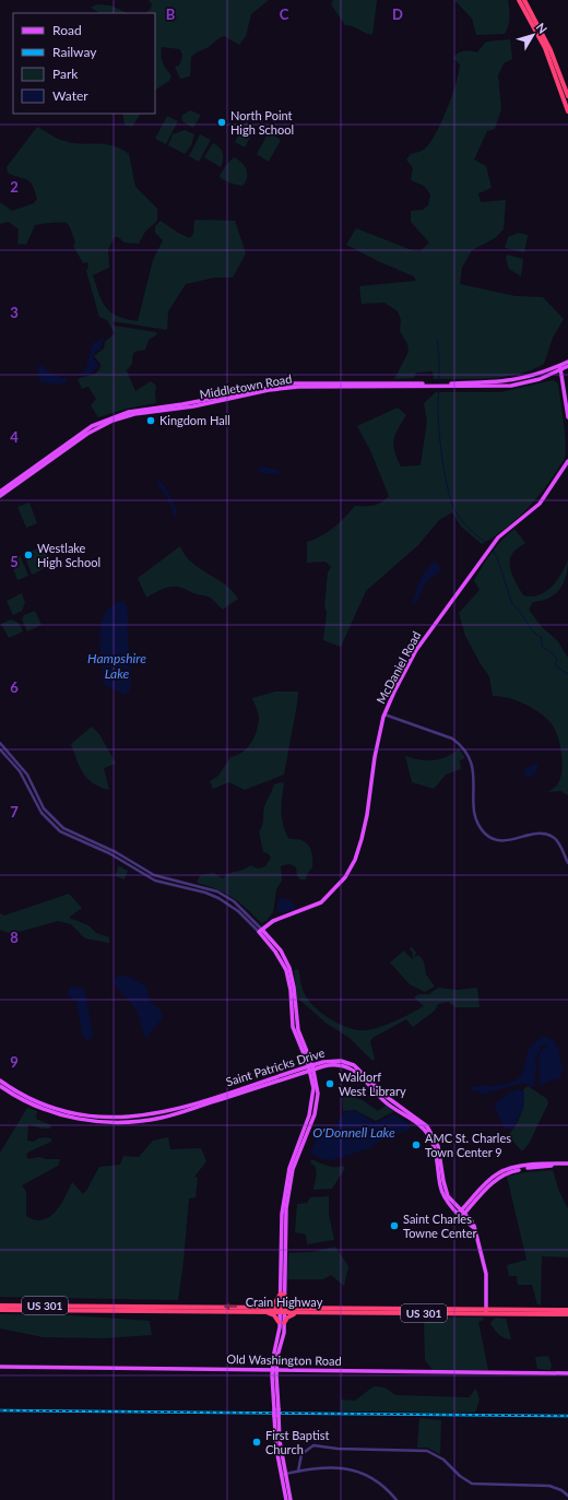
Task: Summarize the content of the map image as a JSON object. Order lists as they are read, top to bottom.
{
  "streets": {
    "highway": ["Crain Highway", "US 301"],
    "main road": [
      "Middletown Road",
      "McDaniel Road",
      "Saint Patricks Drive",
      "Old Washington Road"
    ]
  },
  "crossings": [
    ["Saint Patricks Drive", "Crain Highway"]
  ],
  "water": ["Hampshire Lake", "O'Donnell Lake"],
  "places": [
    "North Point High School",
    "Kingdom Hall",
    "Westlake High School",
    "Waldorf West Library",
    "AMC St. Charles Town Center 9",
    "Saint Charles Towne Center",
    "First Baptist Church"
  ],
  "legend": [
    "Road",
    "Railway",
    "Park",
    "Water"
  ],
  "north": "top right",
  "grid": {
    "columns": ["B", "C", "D"],
    "rows": [
      "2",
      "3",
      "4",
      "5",
      "6",
      "7",
      "8",
      "9"
    ]
  }
}
